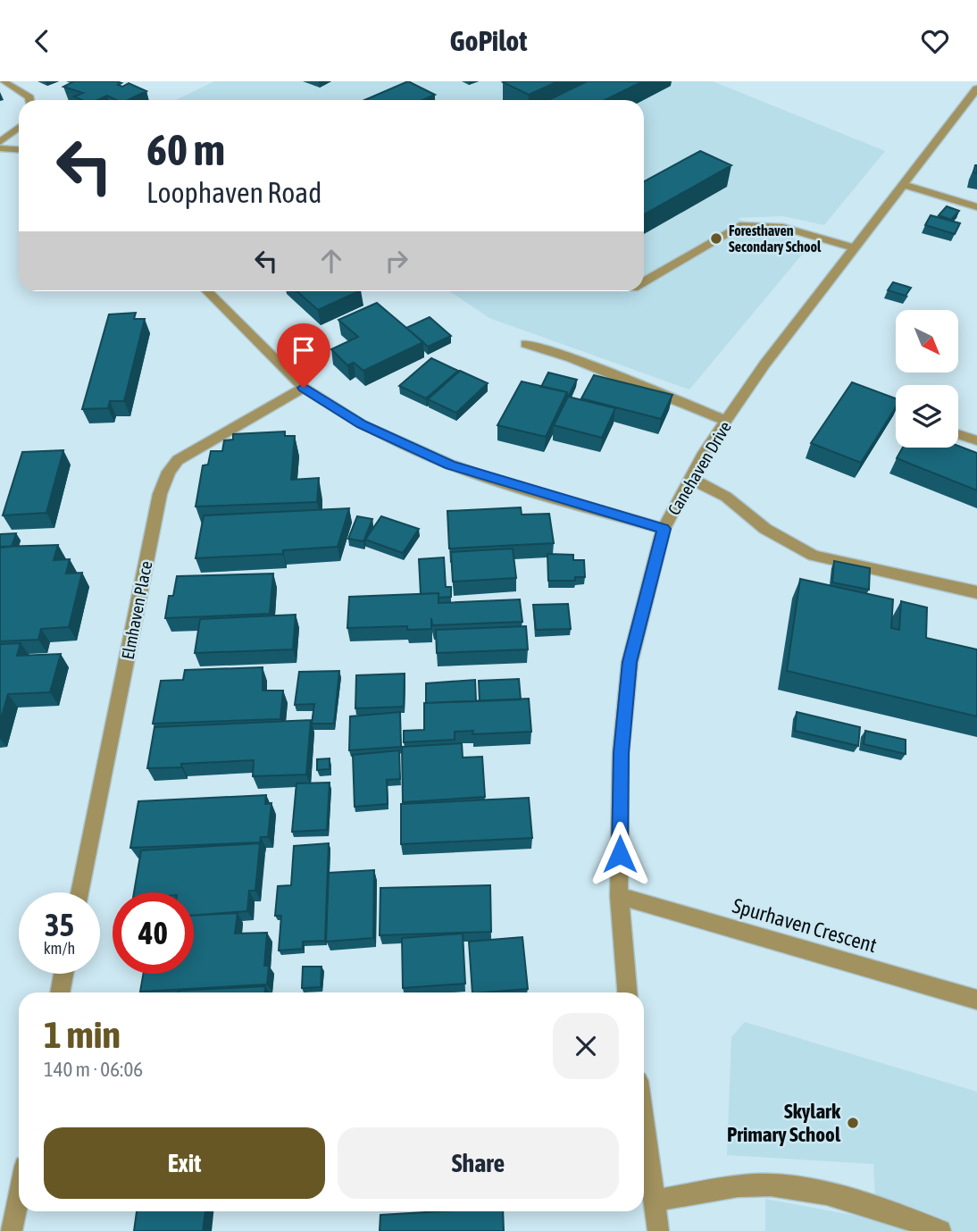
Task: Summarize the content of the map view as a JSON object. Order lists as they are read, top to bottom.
{
  "streets": {
    "street": ["Canehaven Drive", "Elmhaven Place", "Spurhaven Crescent"]
  },
  "crossings": [
    ["Canehaven Drive", "Spurhaven Crescent"]
  ],
  "places": ["Foresthaven Secondary School", "Skylark Primary School"],
  "north": "bottom right",
  "page": {
    "header": "GoPilot",
    "turn": ["60 m", "Loophaven Road"],
    "speed": "35 km/h",
    "limit": "40",
    "heading": ["1 min", "140 m · 06:06"],
    "buttons": ["Exit", "Share"]
  }
}
